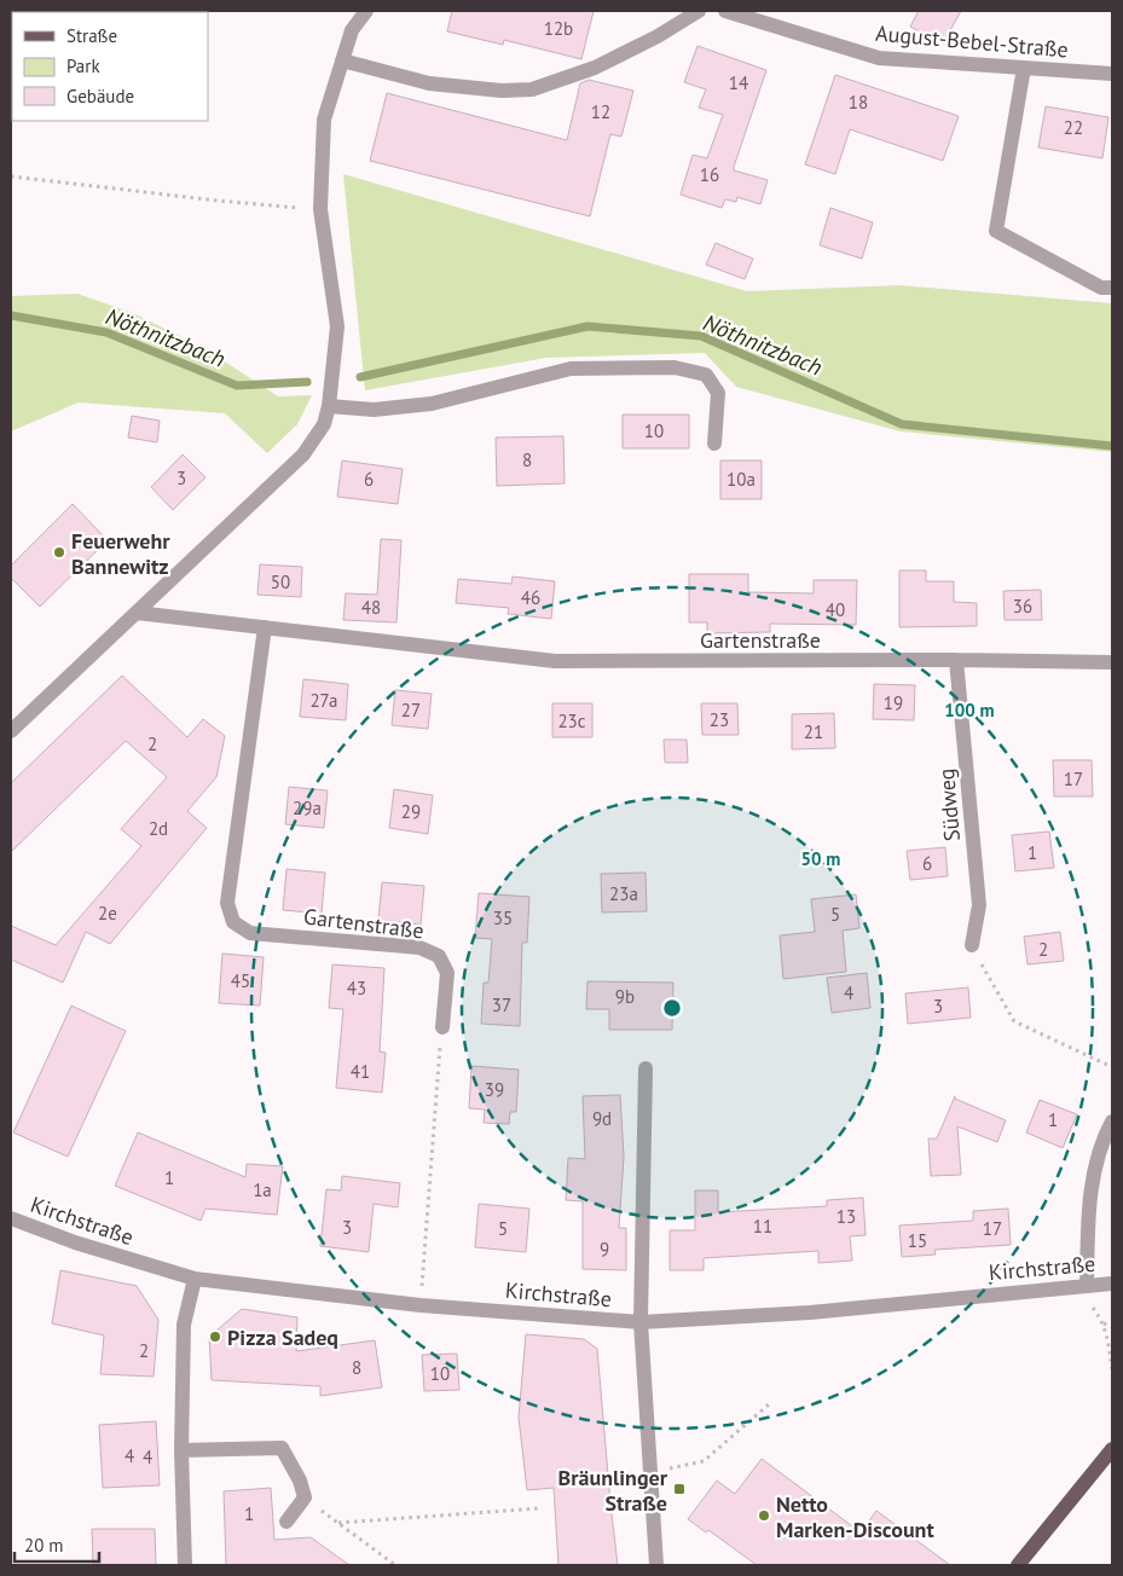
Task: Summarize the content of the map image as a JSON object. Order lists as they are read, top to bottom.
{
  "streets": {
    "street": [
      "August-Bebel-Straße",
      "Gartenstraße",
      "Südweg",
      "Kirchstraße"
    ]
  },
  "crossings": [
    ["Gartenstraße", "Südweg"]
  ],
  "water": ["Nöthnitzbach"],
  "places": {
    "other": ["Feuerwehr Bannewitz", "Pizza Sadeq", "Netto Marken-Discount"],
    "transit": ["Bräunlinger Straße"]
  },
  "house_numbers": [
    "12b",
    "14",
    "18",
    "12",
    "22",
    "16",
    "10",
    "8",
    "3",
    "6",
    "10a",
    "50",
    "46",
    "36",
    "48",
    "40",
    "27a",
    "19",
    "27",
    "23",
    "23c",
    "21",
    "2",
    "17",
    "29a",
    "29",
    "2d",
    "1",
    "6",
    "23a",
    "2e",
    "5",
    "35",
    "2",
    "45",
    "43",
    "4",
    "9b",
    "37",
    "3",
    "41",
    "39",
    "9d",
    "1",
    "1",
    "1a",
    "13",
    "11",
    "3",
    "5",
    "17",
    "15",
    "9",
    "2",
    "8",
    "10",
    "4",
    "4",
    "1"
  ],
  "legend": ["Straße", "Park", "Gebäude"],
  "scale_bar": "20 m",
  "rings": ["100 m", "50 m"]
}
